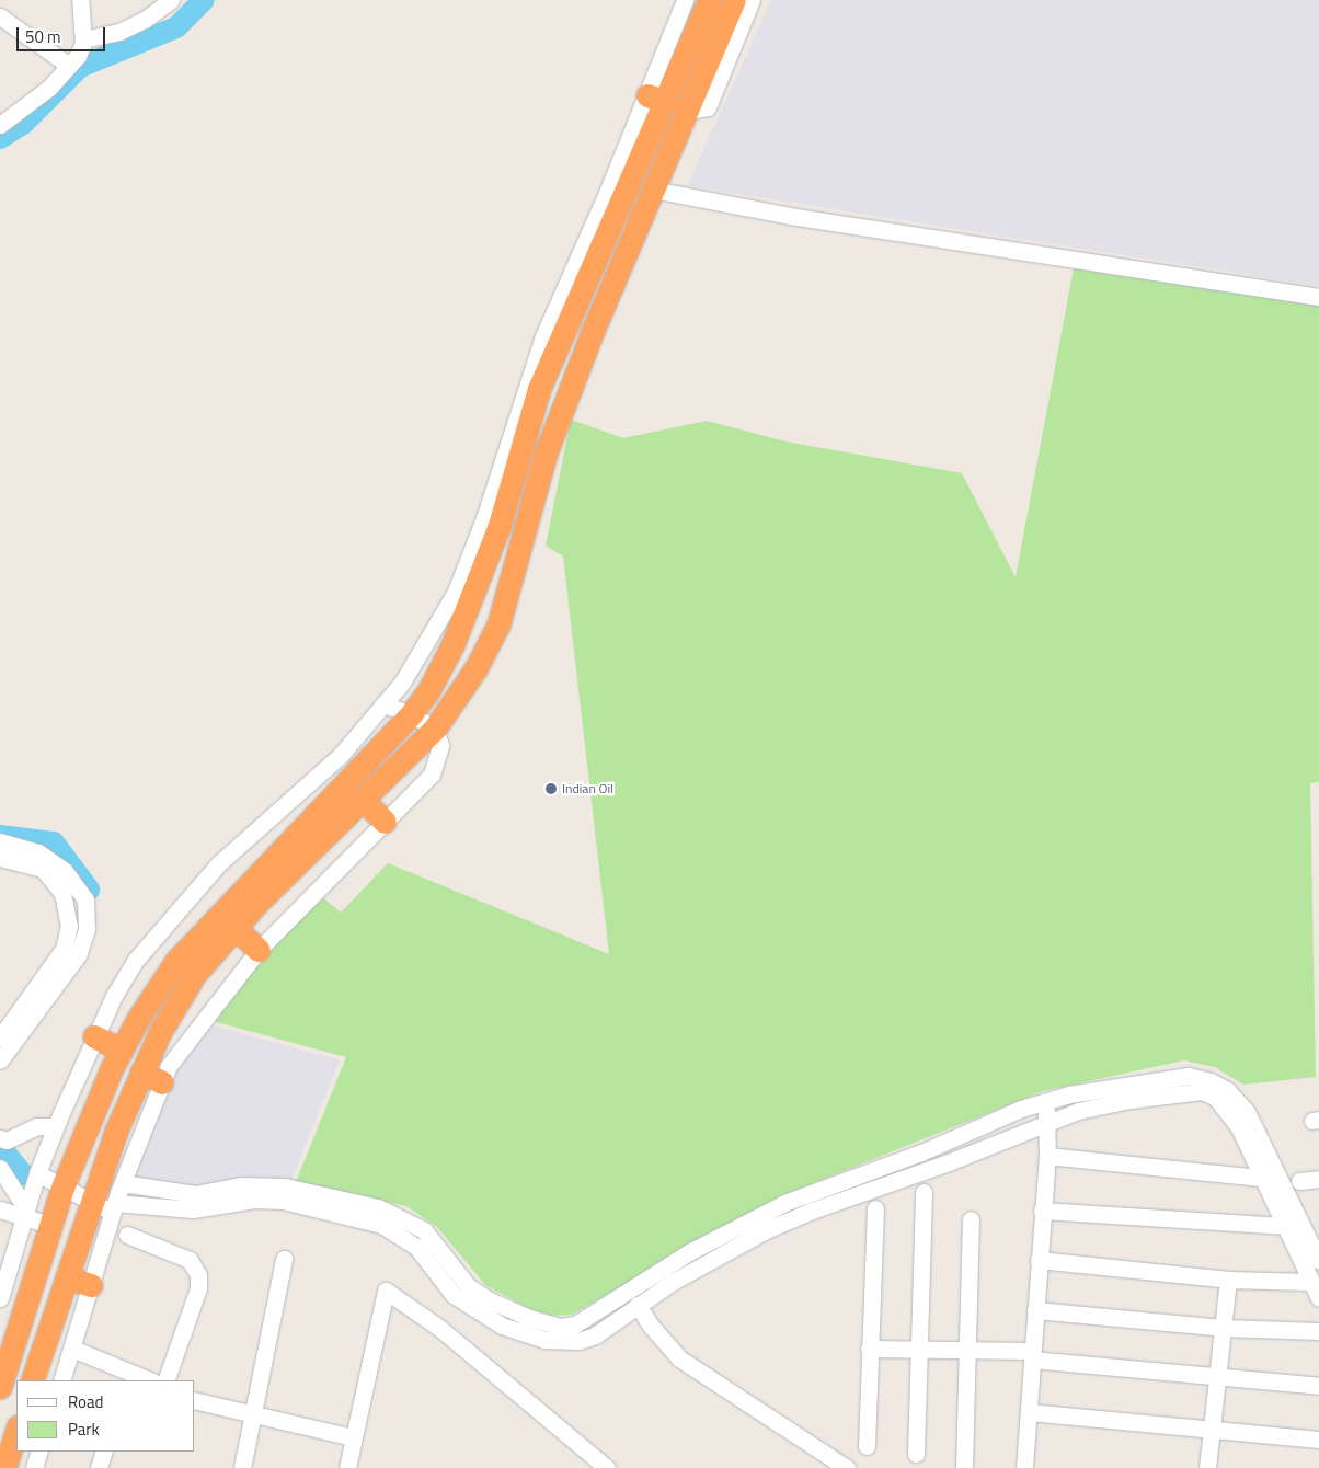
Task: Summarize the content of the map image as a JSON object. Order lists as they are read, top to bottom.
{
  "places": ["Indian Oil"],
  "legend": ["Road", "Park"],
  "scale_bar": "50 m"
}
